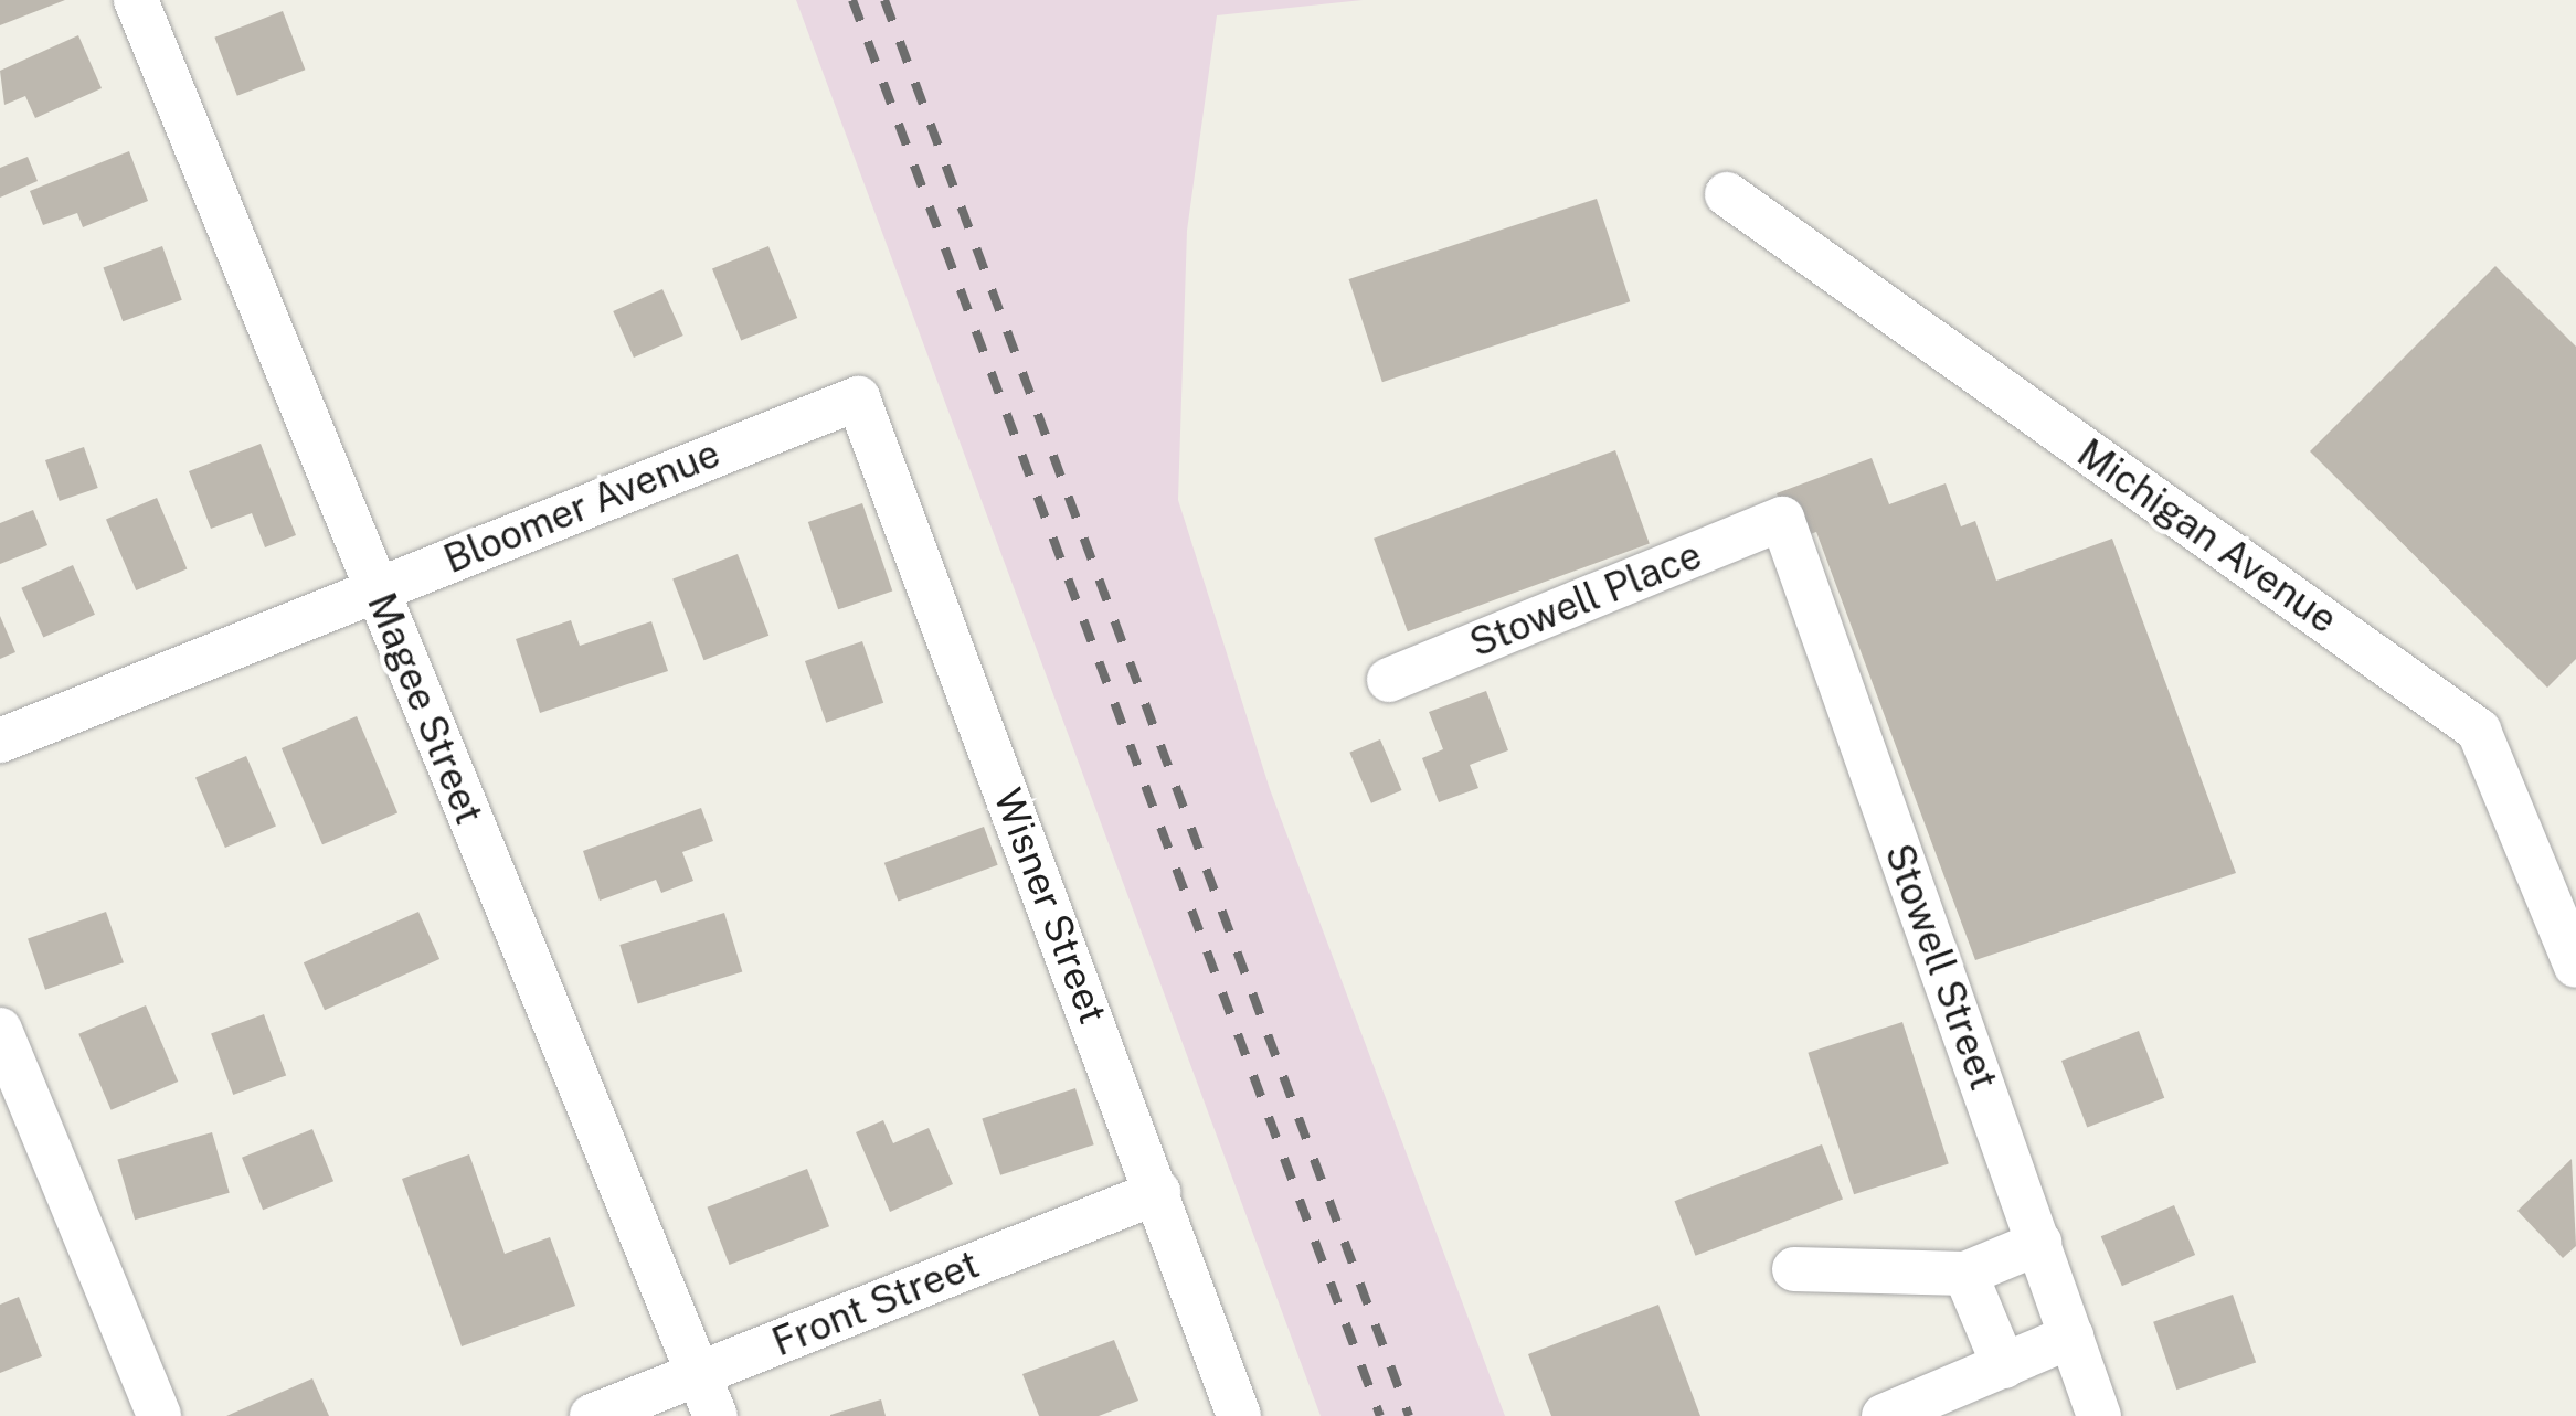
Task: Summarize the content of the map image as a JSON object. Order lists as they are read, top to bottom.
{
  "streets": {
    "street": [
      "Bloomer Avenue",
      "Michigan Avenue",
      "Stowell Place",
      "Magee Street",
      "Wisner Street",
      "Stowell Street",
      "Front Street"
    ]
  },
  "crossings": [
    ["Bloomer Avenue", "Magee Street"],
    ["Bloomer Avenue", "Wisner Street"],
    ["Stowell Place", "Stowell Street"],
    ["Magee Street", "Front Street"],
    ["Wisner Street", "Front Street"]
  ]
}
